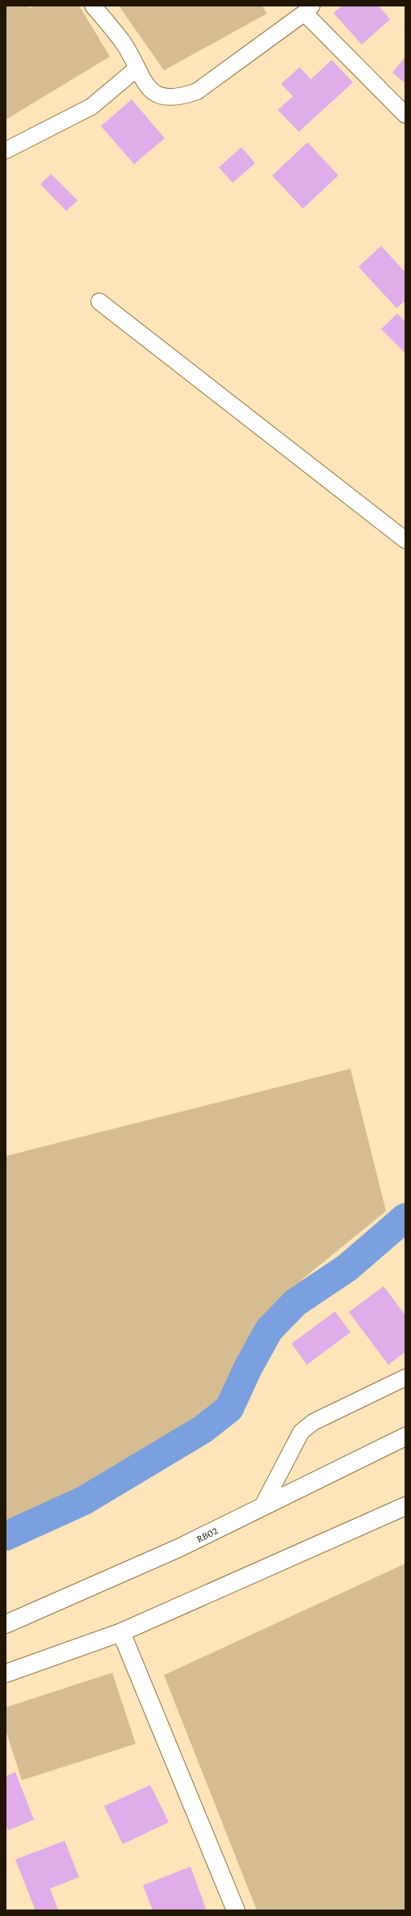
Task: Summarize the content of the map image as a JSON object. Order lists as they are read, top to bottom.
{
  "streets": {
    "main road": ["RB02"]
  }
}
